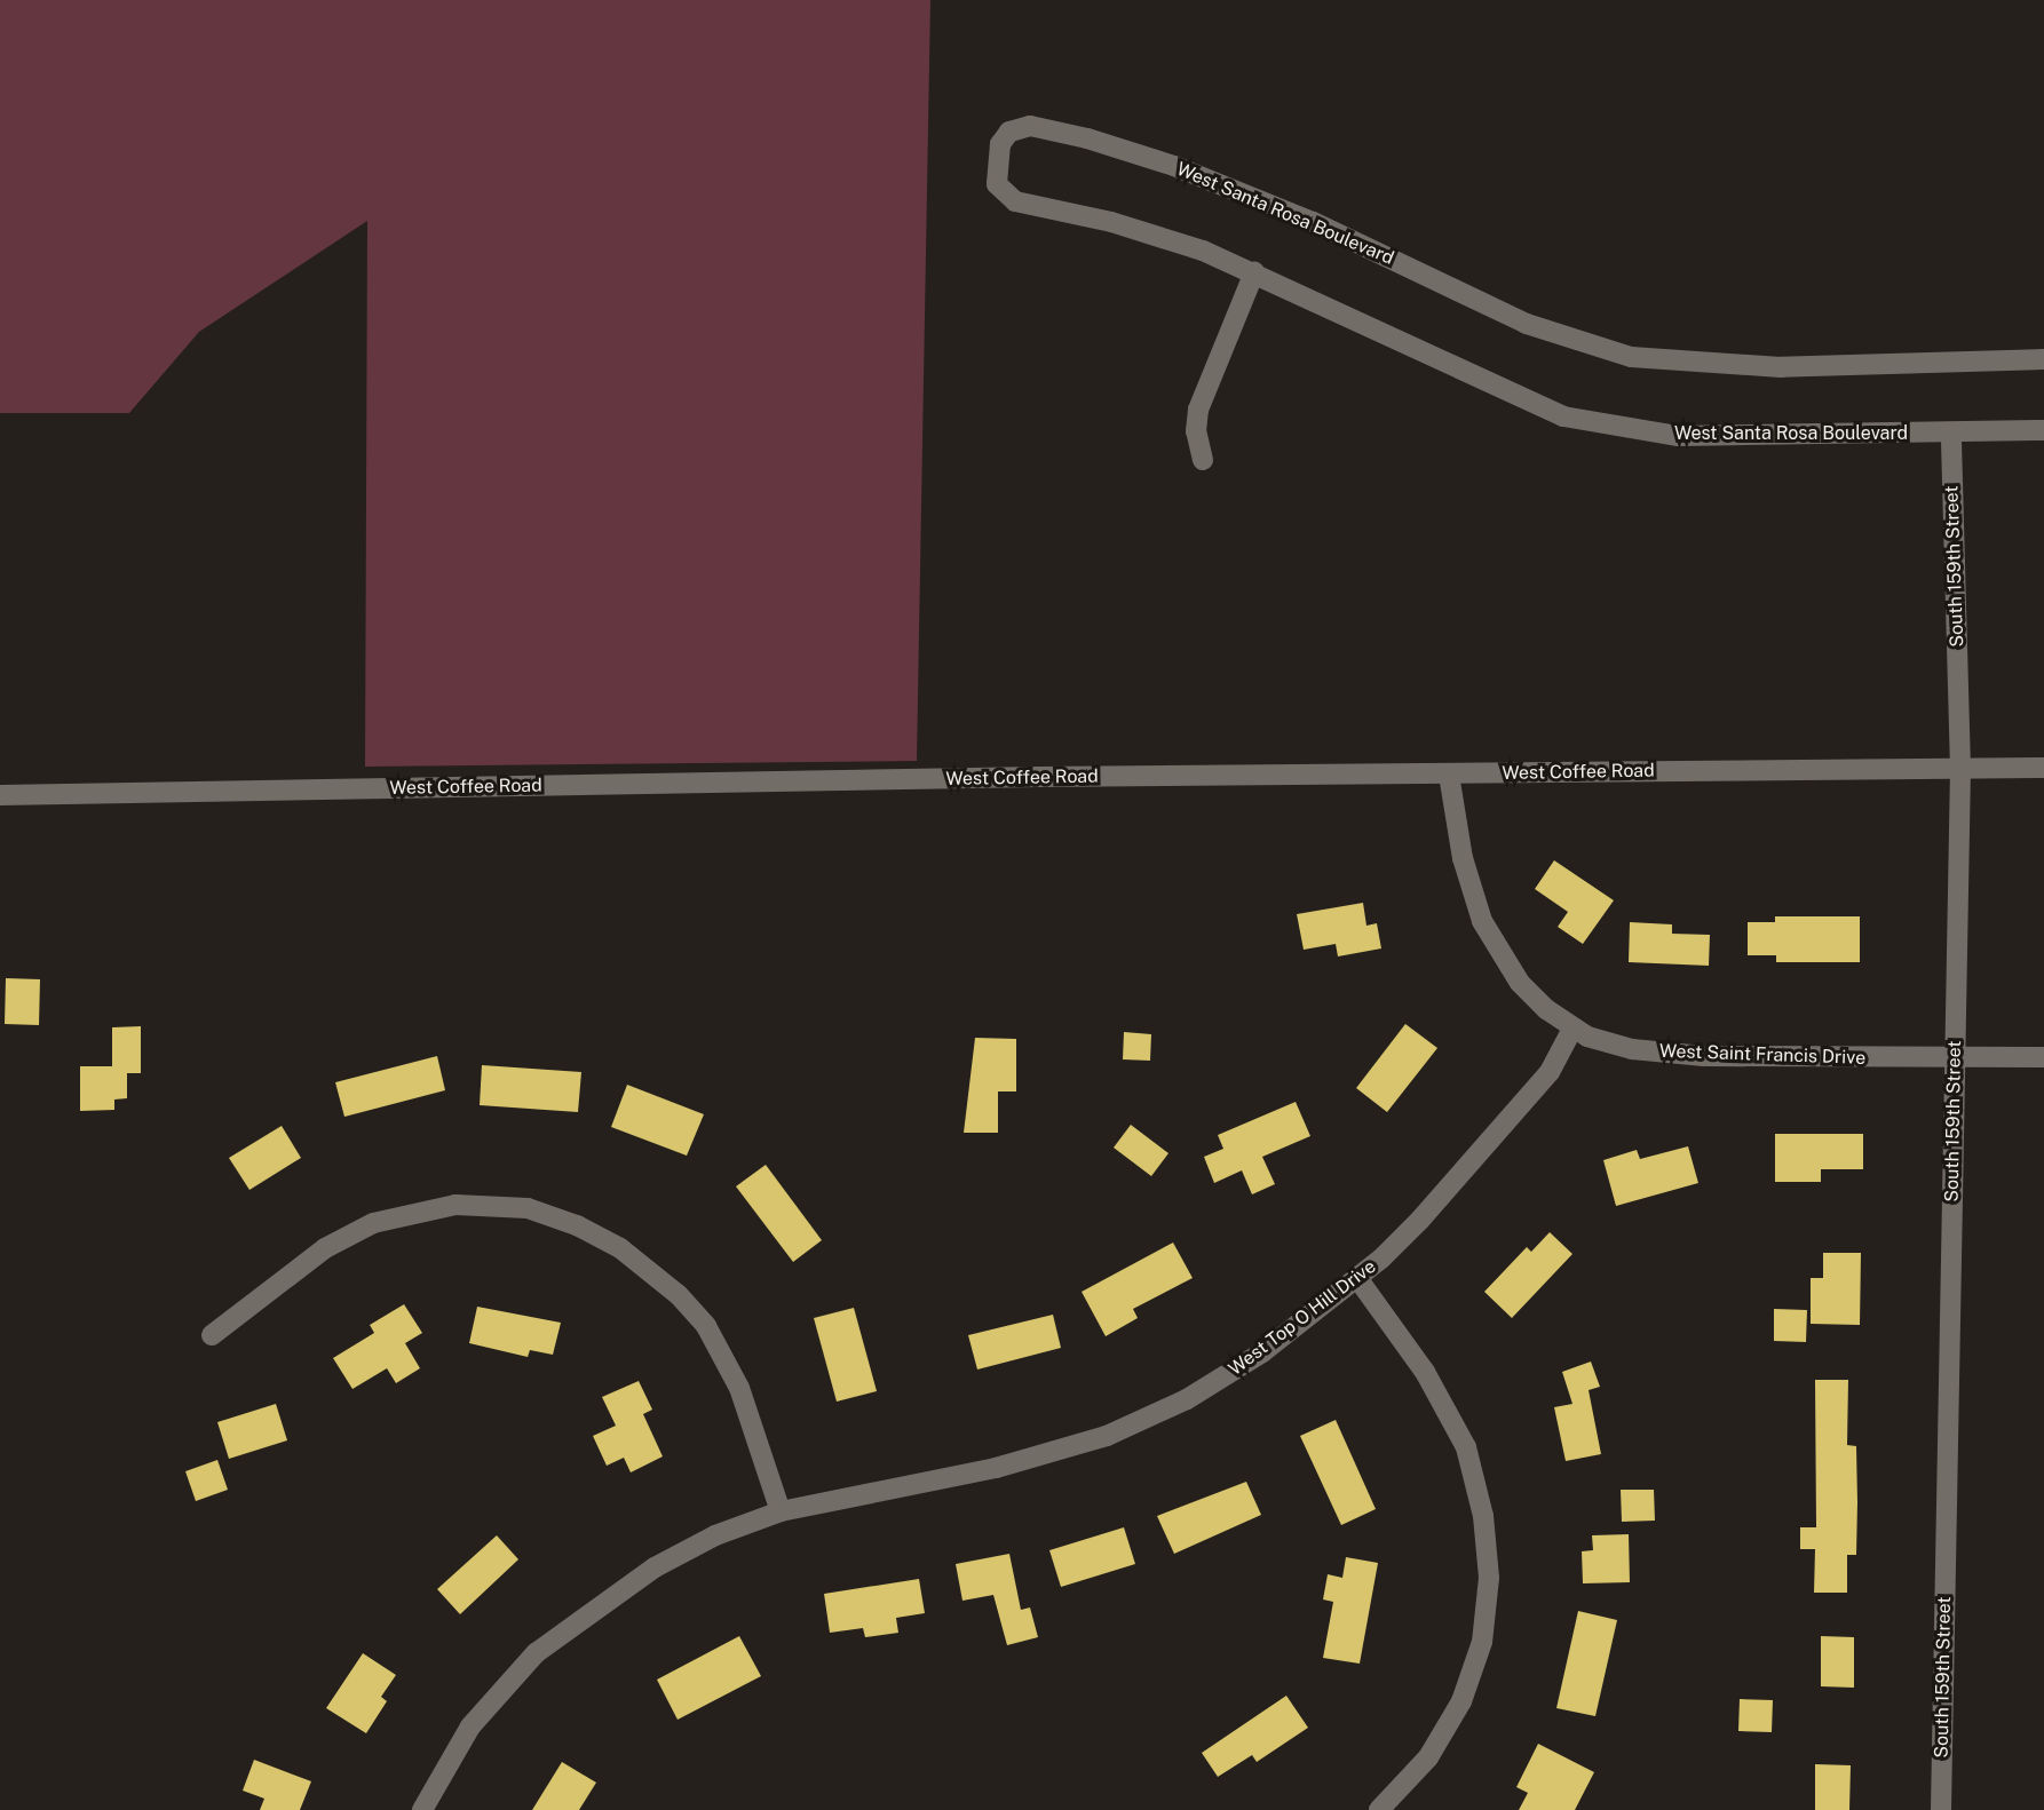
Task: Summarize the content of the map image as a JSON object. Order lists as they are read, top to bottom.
{
  "streets": {
    "street": [
      "West Santa Rosa Boulevard",
      "South 159th Street",
      "West Coffee Road",
      "West Saint Francis Drive",
      "West Top O Hill Drive"
    ]
  },
  "crossings": [
    ["West Santa Rosa Boulevard", "South 159th Street"],
    ["South 159th Street", "West Coffee Road"],
    ["South 159th Street", "West Saint Francis Drive"],
    ["West Coffee Road", "West Saint Francis Drive"],
    ["West Saint Francis Drive", "West Top O Hill Drive"]
  ]
}
